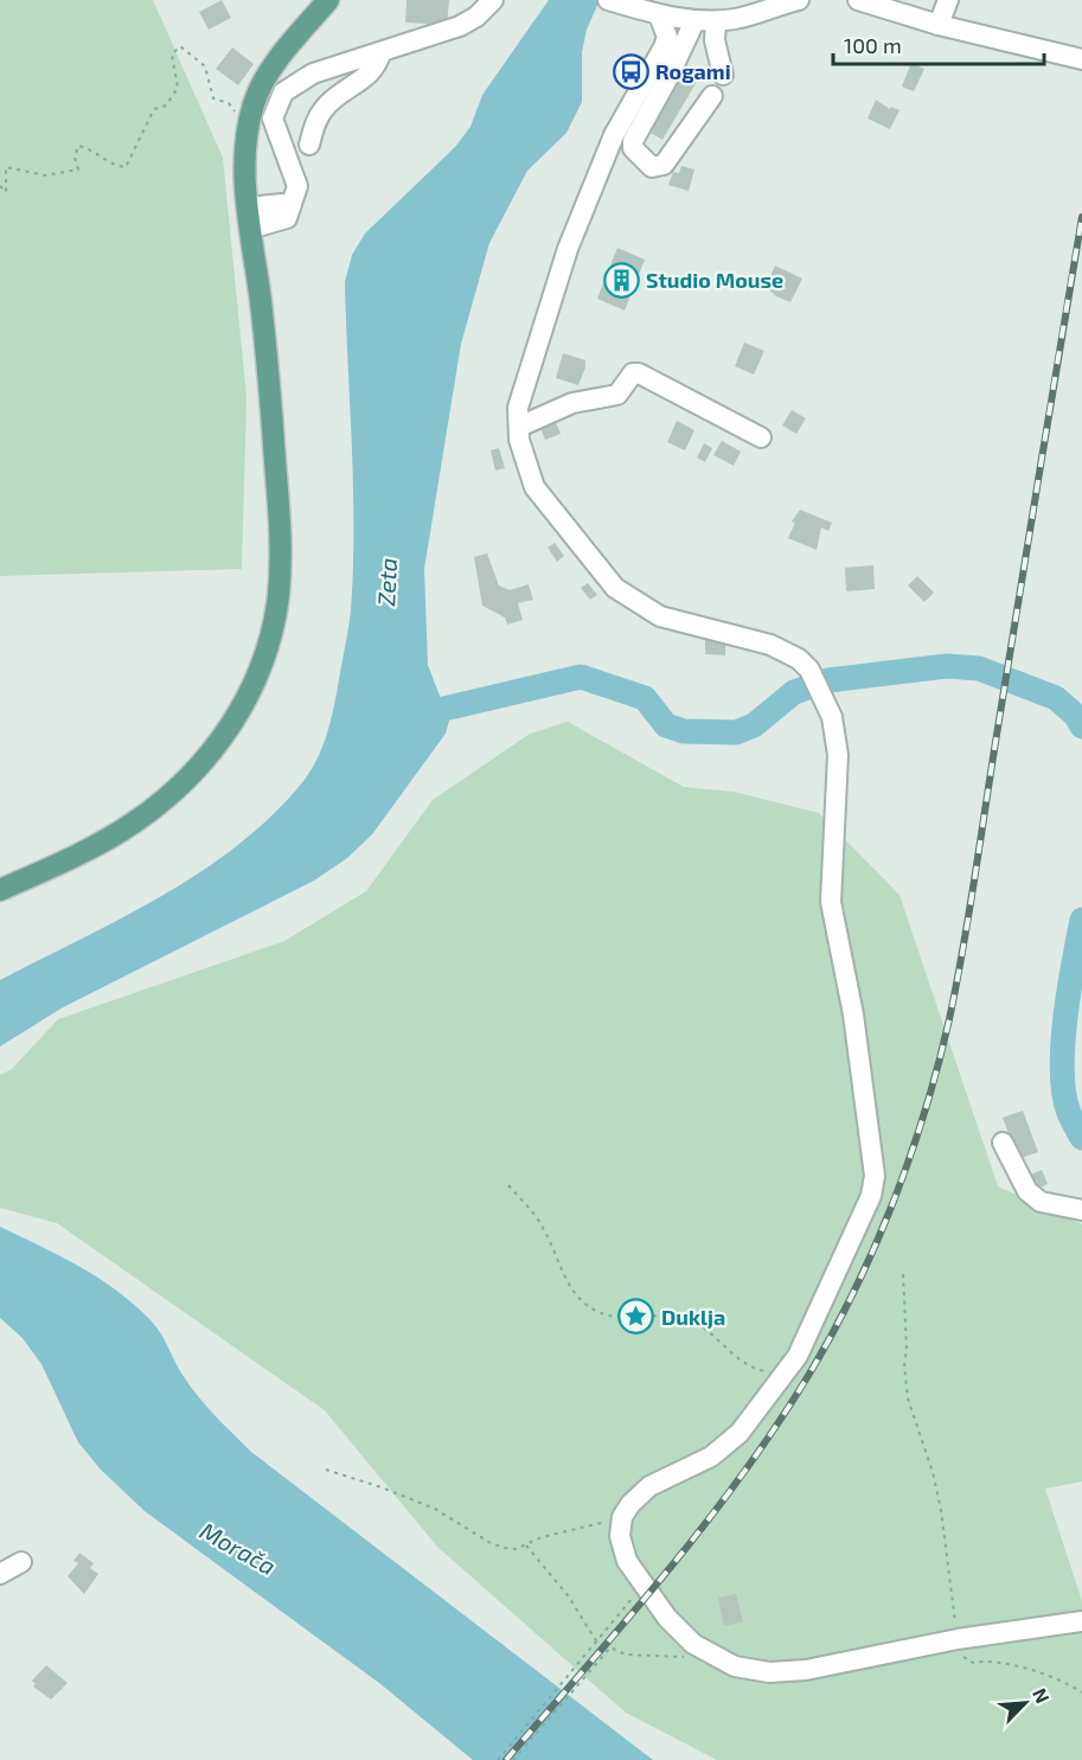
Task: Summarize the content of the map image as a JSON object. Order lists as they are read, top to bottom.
{
  "water": ["Zeta", "Morača"],
  "places": {
    "bus stop": ["Rogami"],
    "building": ["Studio Mouse"],
    "place": ["Duklja"]
  },
  "scale_bar": "100 m",
  "north": "top right"
}
